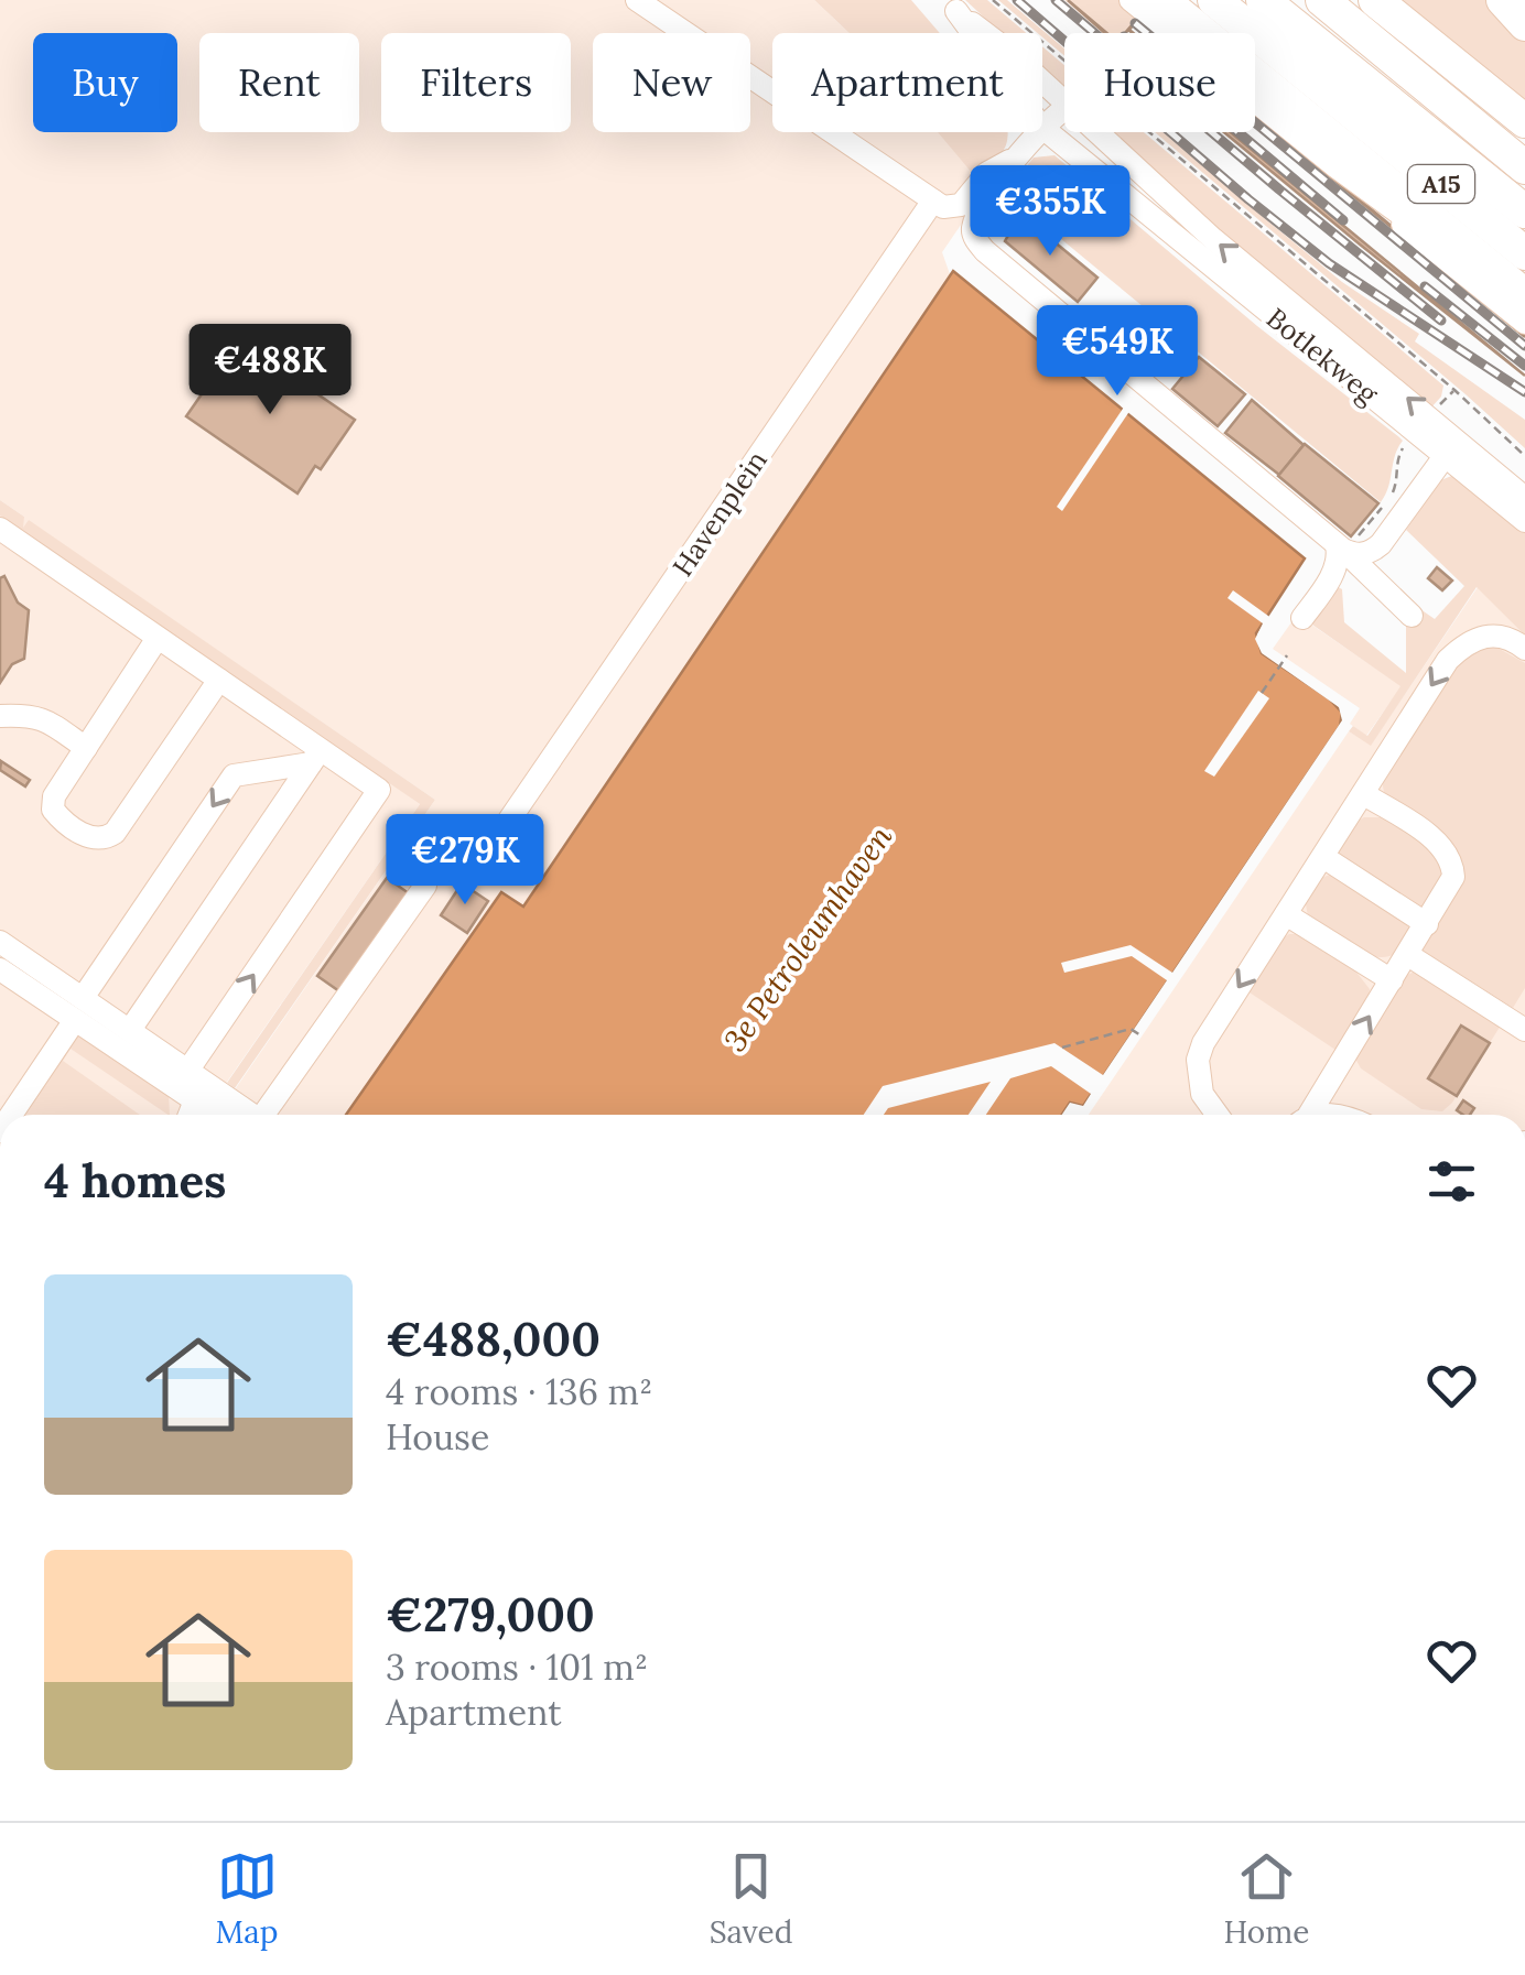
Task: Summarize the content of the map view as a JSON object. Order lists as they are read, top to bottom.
{
  "streets": {
    "highway": ["A15"],
    "street": ["Botlekweg", "Havenplein"]
  },
  "water": ["3e Petroleumhaven"],
  "page": {
    "chip": [
      "Buy",
      "Rent",
      "Filters",
      "New",
      "Apartment",
      "House"
    ],
    "price": [
      "€355K",
      "€549K",
      "€488K",
      "€279K"
    ],
    "heading": "4 homes",
    "list": [
      {
        "name": "€488,000",
        "note": "4 rooms · 136 m² · House"
      },
      {
        "name": "€279,000",
        "note": "3 rooms · 101 m² · Apartment"
      }
    ],
    "tabs": ["Map", "Saved", "Home"]
  }
}
